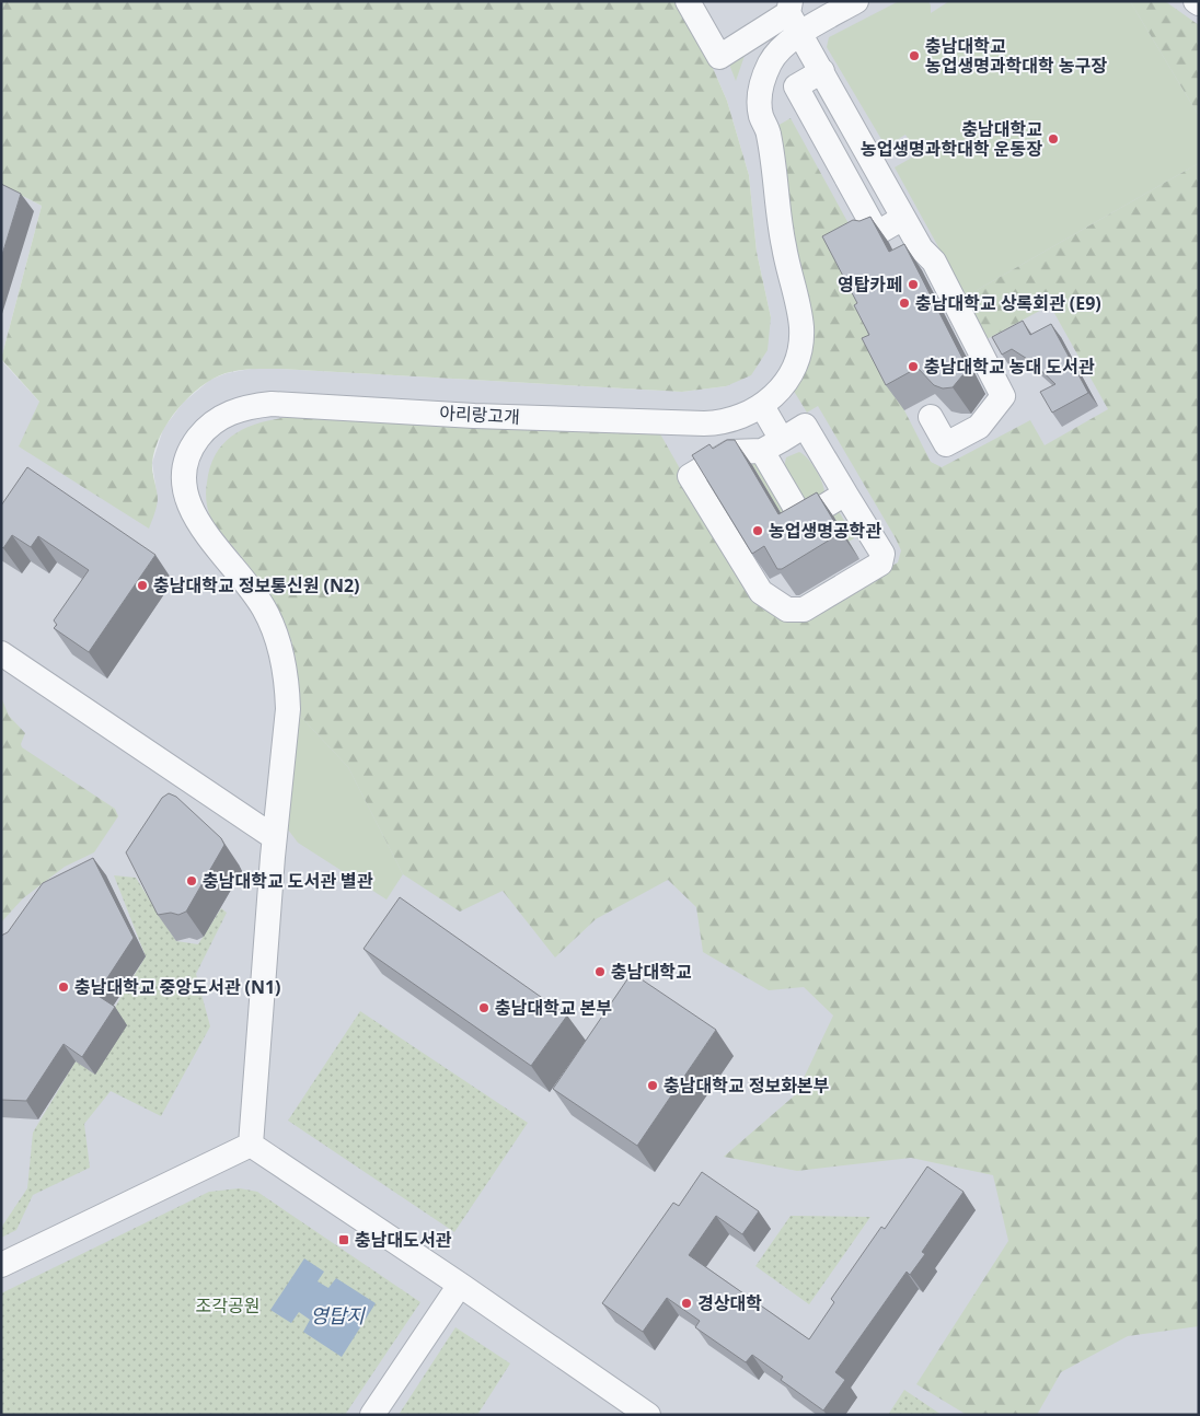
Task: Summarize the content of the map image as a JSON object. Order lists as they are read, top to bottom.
{
  "streets": {
    "street": ["아리랑고개"]
  },
  "water": ["영탑지"],
  "parks": ["조각공원"],
  "places": {
    "other": [
      "충남대학교 농업생명과학대학 농구장",
      "충남대학교 농업생명과학대학 운동장",
      "영탑카페",
      "충남대학교 상록회관 (E9)",
      "충남대학교 농대 도서관",
      "농업생명공학관",
      "충남대학교 정보통신원 (N2)",
      "충남대학교 도서관 별관",
      "충남대학교",
      "충남대학교 중앙도서관 (N1)",
      "충남대학교 본부",
      "충남대학교 정보화본부",
      "경상대학"
    ],
    "transit": ["충남대도서관"]
  }
}
